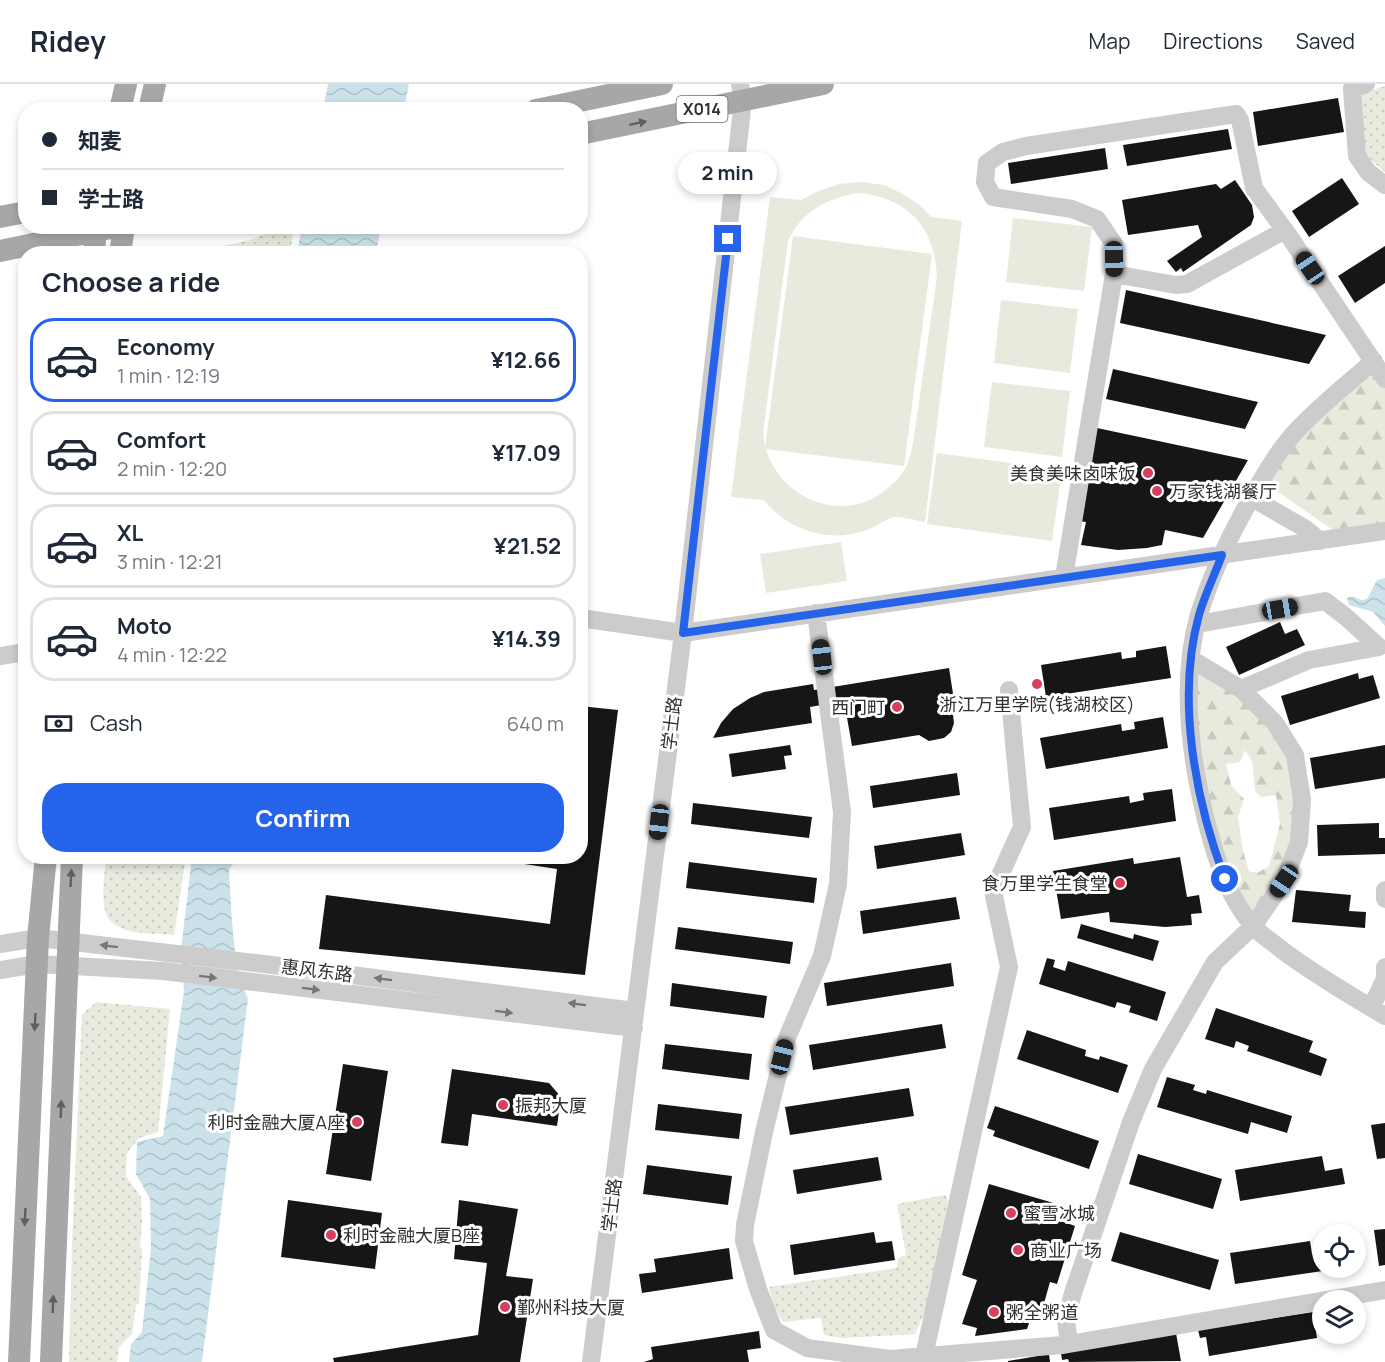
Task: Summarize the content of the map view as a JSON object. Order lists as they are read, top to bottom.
{
  "streets": {
    "main road": ["X014"],
    "street": ["学士路", "惠风东路"]
  },
  "crossings": [
    ["X014", "学士路"],
    ["学士路", "惠风东路"]
  ],
  "places": [
    "美食美味卤味饭",
    "万家钱湖餐厅",
    "浙江万里学院(钱湖校区)",
    "西门町",
    "食万里学生食堂",
    "振邦大厦",
    "利时金融大厦A座",
    "蜜雪冰城",
    "利时金融大厦B座",
    "商业广场",
    "鄞州科技大厦",
    "粥全粥道"
  ],
  "page": {
    "header": "Ridey",
    "nav": ["Map", "Directions", "Saved"],
    "banner": ["知麦", "学士路"],
    "bubble": "2 min",
    "heading": "Choose a ride",
    "list": [
      {
        "name": "Economy",
        "note": "1 min · 12:19",
        "value": "¥12.66"
      },
      {
        "name": "Comfort",
        "note": "2 min · 12:20",
        "value": "¥17.09"
      },
      {
        "name": "XL",
        "note": "3 min · 12:21",
        "value": "¥21.52"
      },
      {
        "name": "Moto",
        "note": "4 min · 12:22",
        "value": "¥14.39"
      }
    ],
    "pay": ["Cash", "640 m"],
    "buttons": "Confirm"
  }
}
